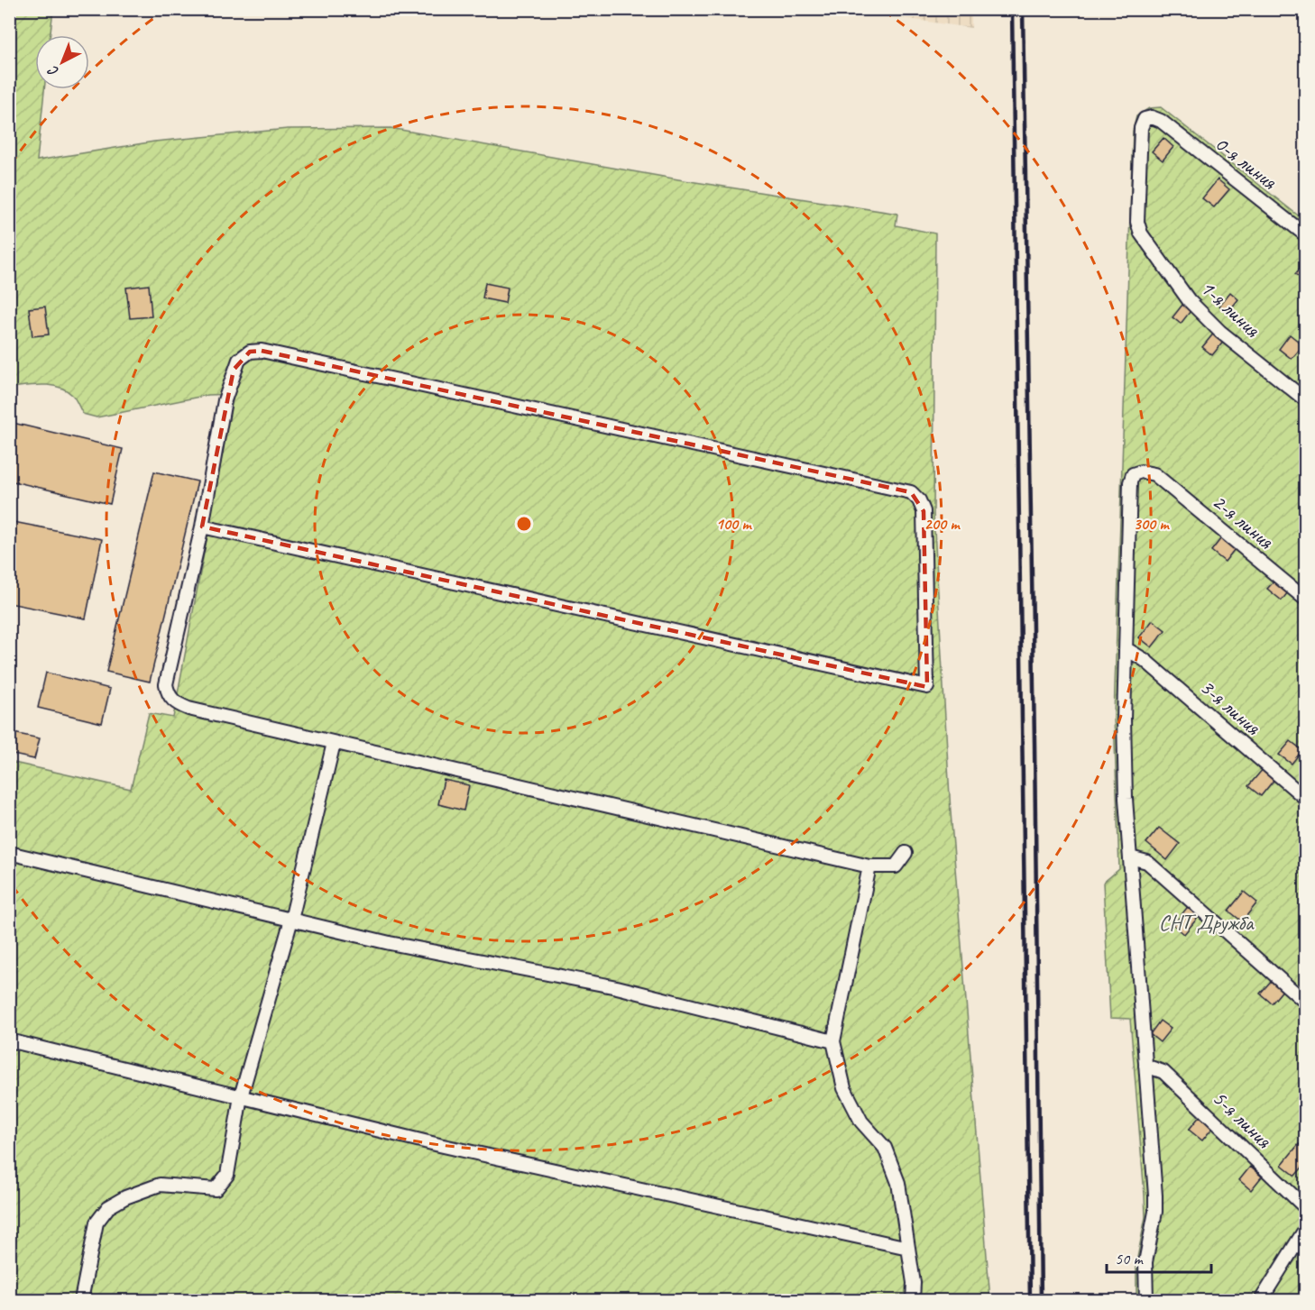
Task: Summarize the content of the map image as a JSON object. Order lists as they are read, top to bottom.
{
  "streets": {
    "street": [
      "0-я линия",
      "1-я линия",
      "2-я линия",
      "3-я линия",
      "5-я линия"
    ]
  },
  "crossings": [
    ["0-я линия", "1-я линия"],
    ["2-я линия", "3-я линия"]
  ],
  "parks": ["СНТ Дружба"],
  "scale_bar": "50 m",
  "north": "bottom left",
  "rings": ["100 m", "200 m", "300 m"]
}
